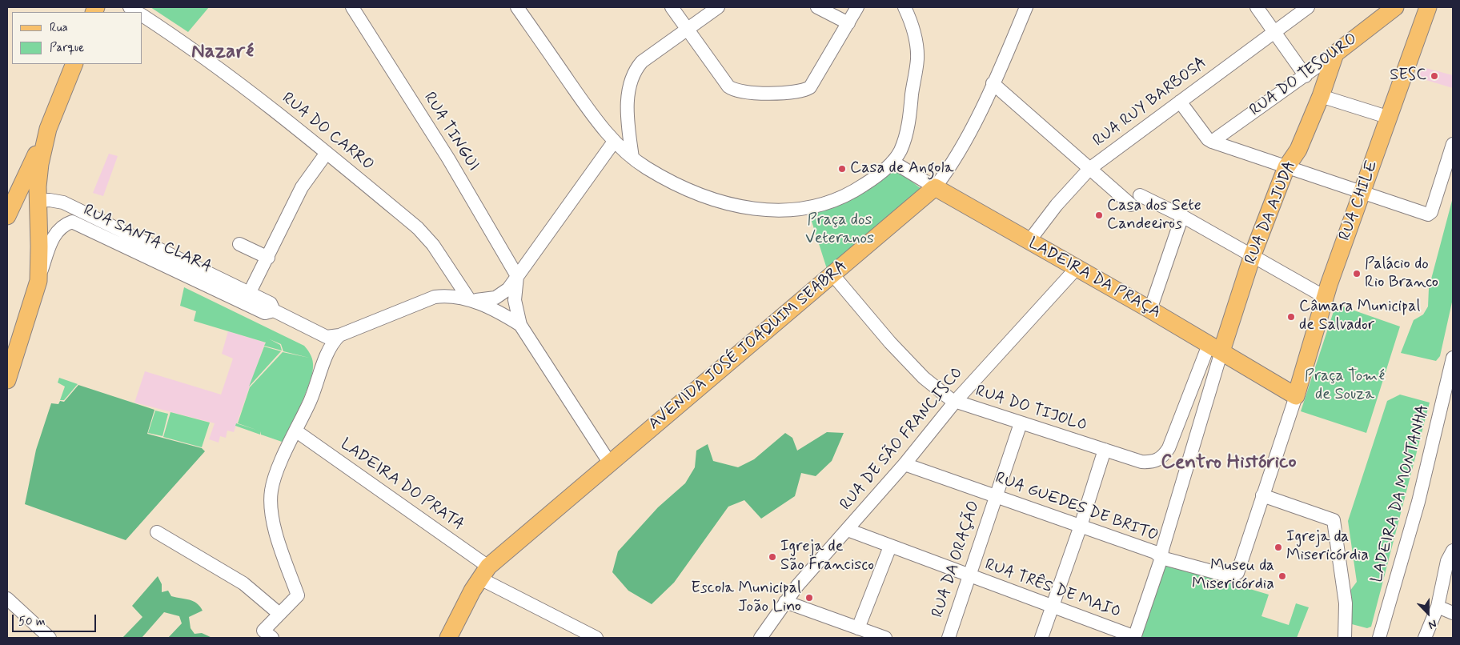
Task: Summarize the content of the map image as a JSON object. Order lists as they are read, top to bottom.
{
  "streets": {
    "main road": [
      "RUA DO TESOURO",
      "RUA CHILE",
      "RUA DA AJUDA",
      "LADEIRA DA PRAÇA",
      "AVENIDA JOSÉ JOAQUIM SEABRA"
    ],
    "street": [
      "RUA RUY BARBOSA",
      "RUA DO CARRO",
      "RUA TINGUI",
      "RUA SANTA CLARA",
      "RUA DO TIJOLO",
      "RUA DE SÃO FRANCISCO",
      "LADEIRA DO PRATA",
      "LADEIRA DA MONTANHA",
      "RUA GUEDES DE BRITO",
      "RUA DA ORAÇÃO",
      "RUA TRÊS DE MAIO"
    ]
  },
  "crossings": [
    ["RUA DO TESOURO", "RUA DA AJUDA"],
    ["RUA RUY BARBOSA", "LADEIRA DA PRAÇA"],
    ["RUA CHILE", "LADEIRA DA PRAÇA"],
    ["RUA DA AJUDA", "LADEIRA DA PRAÇA"],
    ["RUA DA AJUDA", "RUA DO TIJOLO"],
    ["LADEIRA DA PRAÇA", "AVENIDA JOSÉ JOAQUIM SEABRA"],
    ["LADEIRA DA PRAÇA", "RUA DO TIJOLO"],
    ["LADEIRA DA PRAÇA", "RUA DE SÃO FRANCISCO"],
    ["AVENIDA JOSÉ JOAQUIM SEABRA", "RUA DO TIJOLO"],
    ["AVENIDA JOSÉ JOAQUIM SEABRA", "LADEIRA DO PRATA"],
    ["RUA DO TIJOLO", "RUA DE SÃO FRANCISCO"],
    ["RUA DO TIJOLO", "RUA DA ORAÇÃO"],
    ["RUA DE SÃO FRANCISCO", "RUA GUEDES DE BRITO"],
    ["RUA DE SÃO FRANCISCO", "RUA TRÊS DE MAIO"],
    ["RUA GUEDES DE BRITO", "RUA DA ORAÇÃO"],
    ["RUA DA ORAÇÃO", "RUA TRÊS DE MAIO"]
  ],
  "districts": ["Nazaré", "Centro Histórico"],
  "parks": ["Praça dos Veteranos", "Praça Tomé de Souza"],
  "places": [
    "SESC",
    "Casa de Angola",
    "Casa dos Sete Candeeiros",
    "Palácio do Rio Branco",
    "Câmara Municipal de Salvador",
    "Igreja da Misericórdia",
    "Igreja de São Francisco",
    "Museu da Misericórdia",
    "Escola Municipal João Lino"
  ],
  "legend": ["Rua", "Parque"],
  "scale_bar": "50 m",
  "north": "bottom"
}
